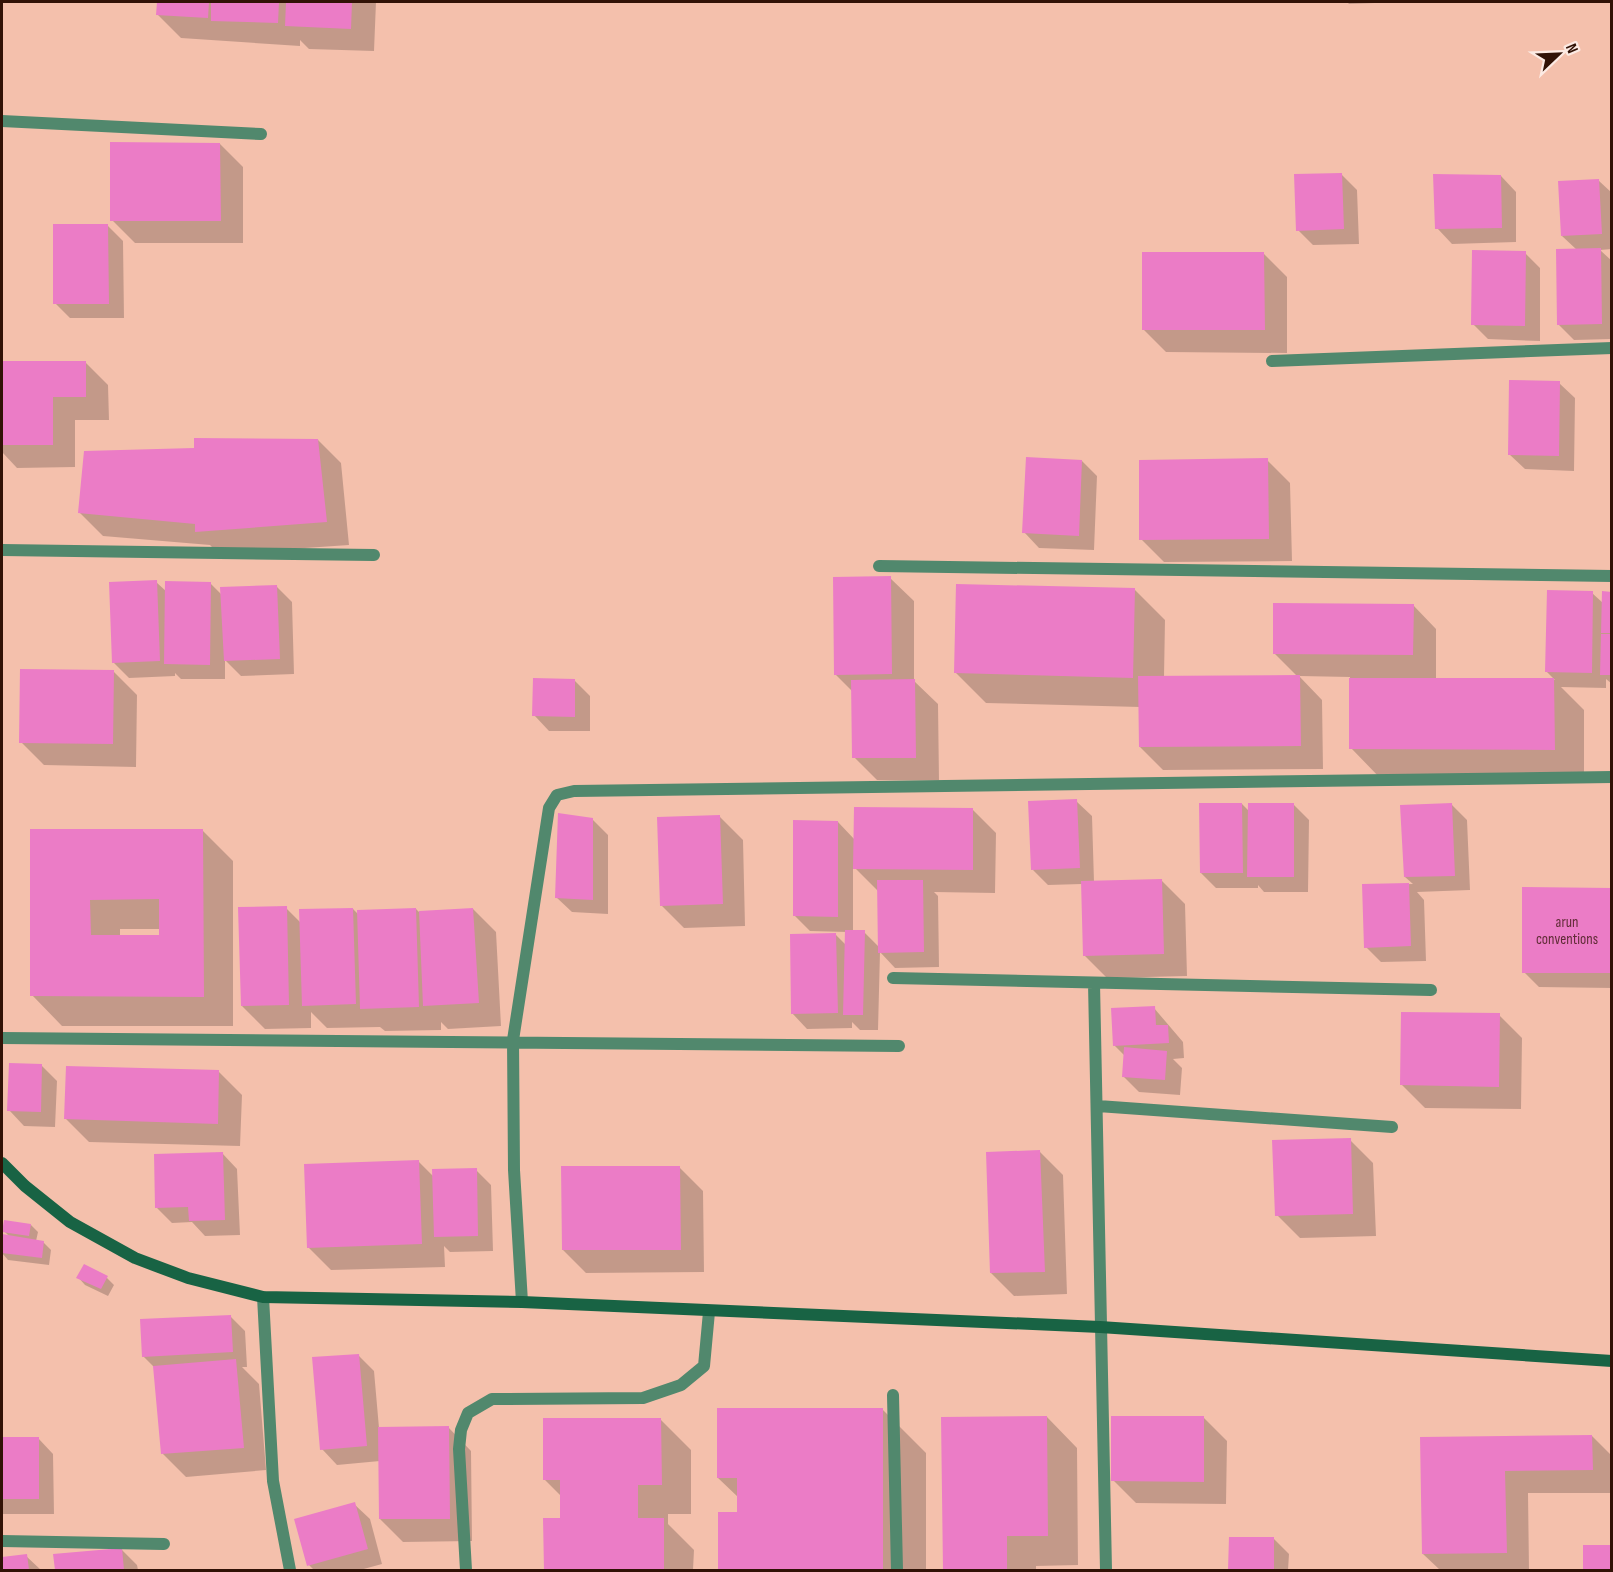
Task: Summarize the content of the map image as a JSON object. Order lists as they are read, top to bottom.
{
  "house_numbers": ["arun conventions"],
  "north": "top right"
}
